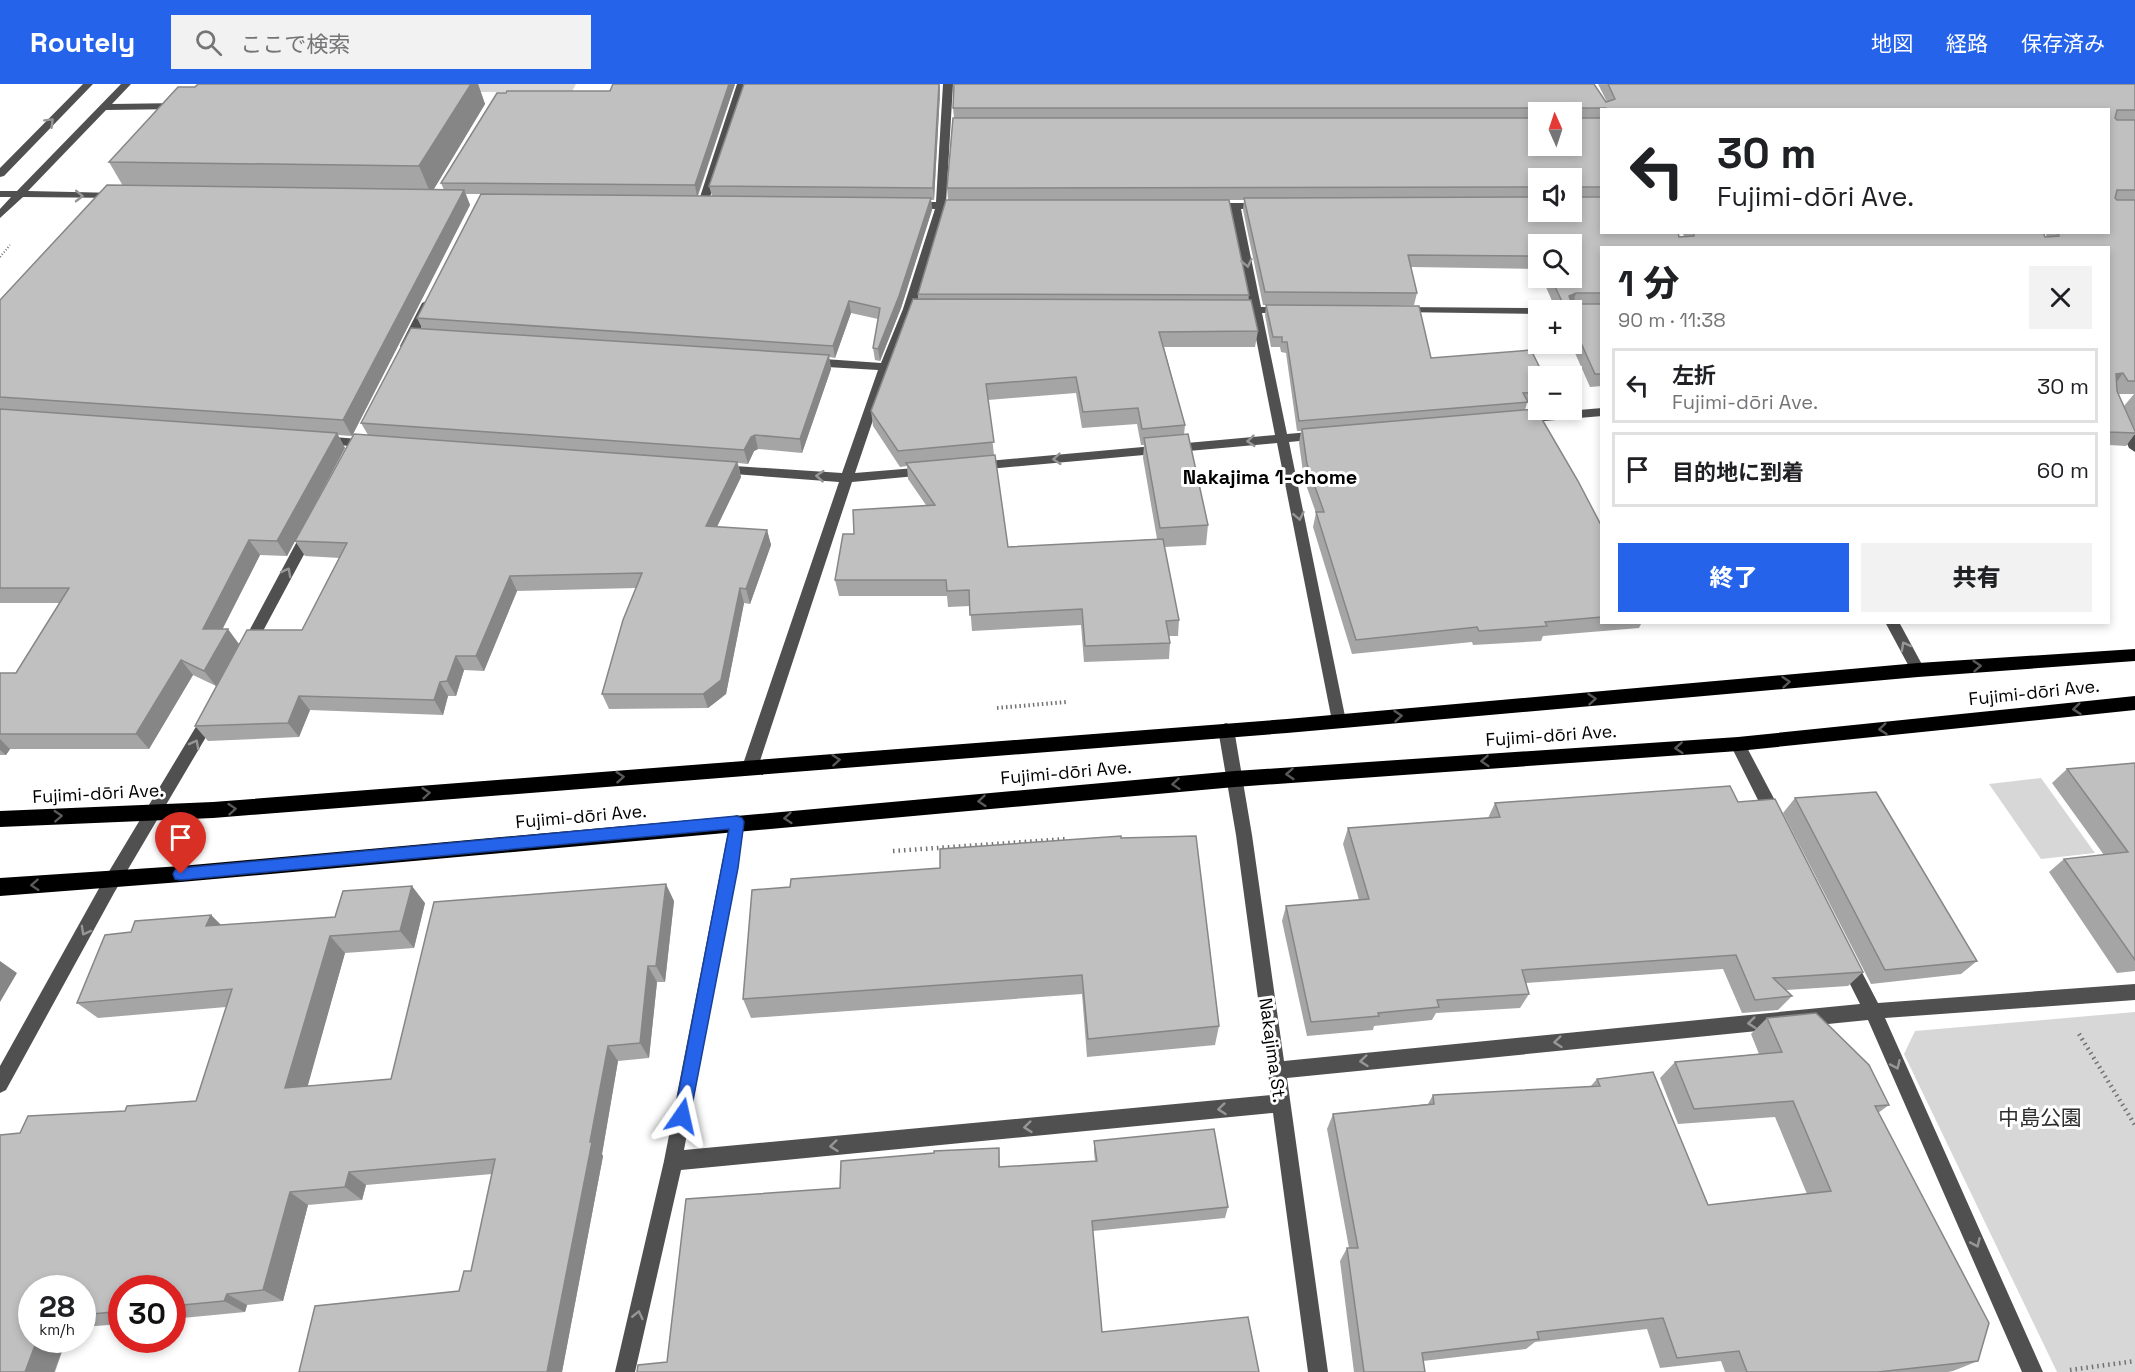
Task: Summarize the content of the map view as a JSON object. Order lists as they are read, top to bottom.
{
  "streets": {
    "highway": ["Fujimi-dōri Ave."],
    "street": ["Nakajima St."]
  },
  "crossings": [
    ["Fujimi-dōri Ave.", "Nakajima St."]
  ],
  "districts": ["Nakajima 1-chome"],
  "parks": ["中島公園"],
  "north": "top",
  "page": {
    "header": "Routely",
    "search": "ここで検索",
    "nav": ["地図", "経路", "保存済み"],
    "map_buttons": ["+", "−"],
    "turn": ["30 m", "Fujimi-dōri Ave."],
    "heading": ["1 分", "90 m · 11:38"],
    "list": [
      {
        "name": "左折",
        "note": "Fujimi-dōri Ave.",
        "value": "30 m"
      },
      {
        "name": "目的地に到着",
        "value": "60 m"
      }
    ],
    "buttons": ["終了", "共有"],
    "speed": "28 km/h",
    "limit": "30"
  }
}
